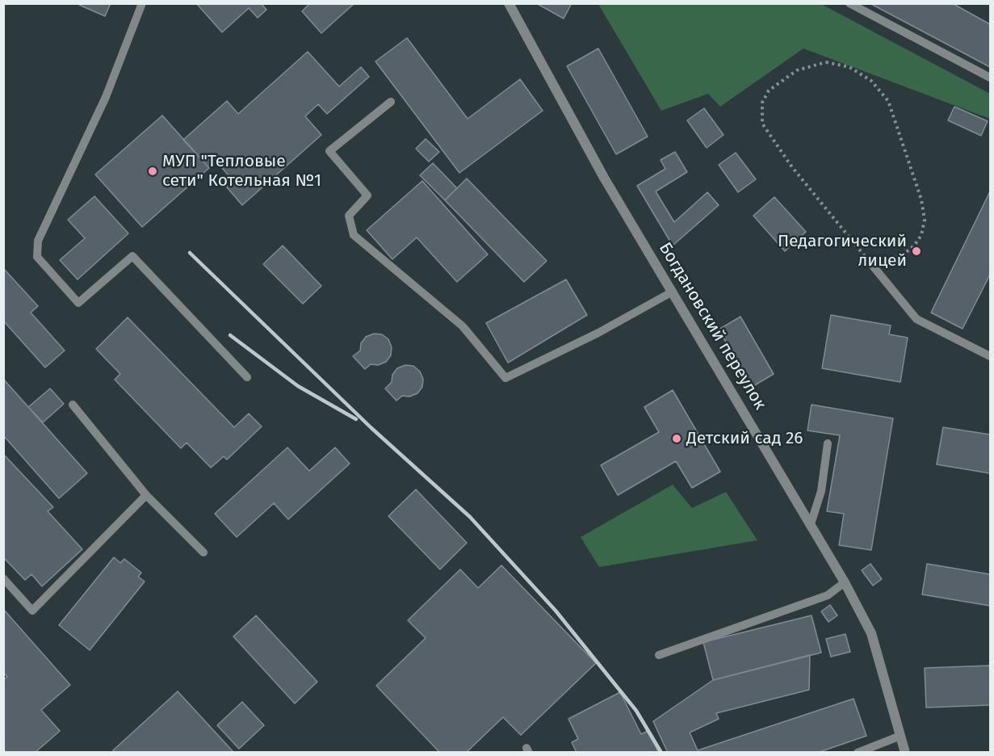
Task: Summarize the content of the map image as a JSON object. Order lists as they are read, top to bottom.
{
  "streets": {
    "street": ["Богдановский переулок"]
  },
  "places": ["МУП \"Тепловые сети\" Котельная №1", "Педагогический лицей", "Детский сад 26"]
}
